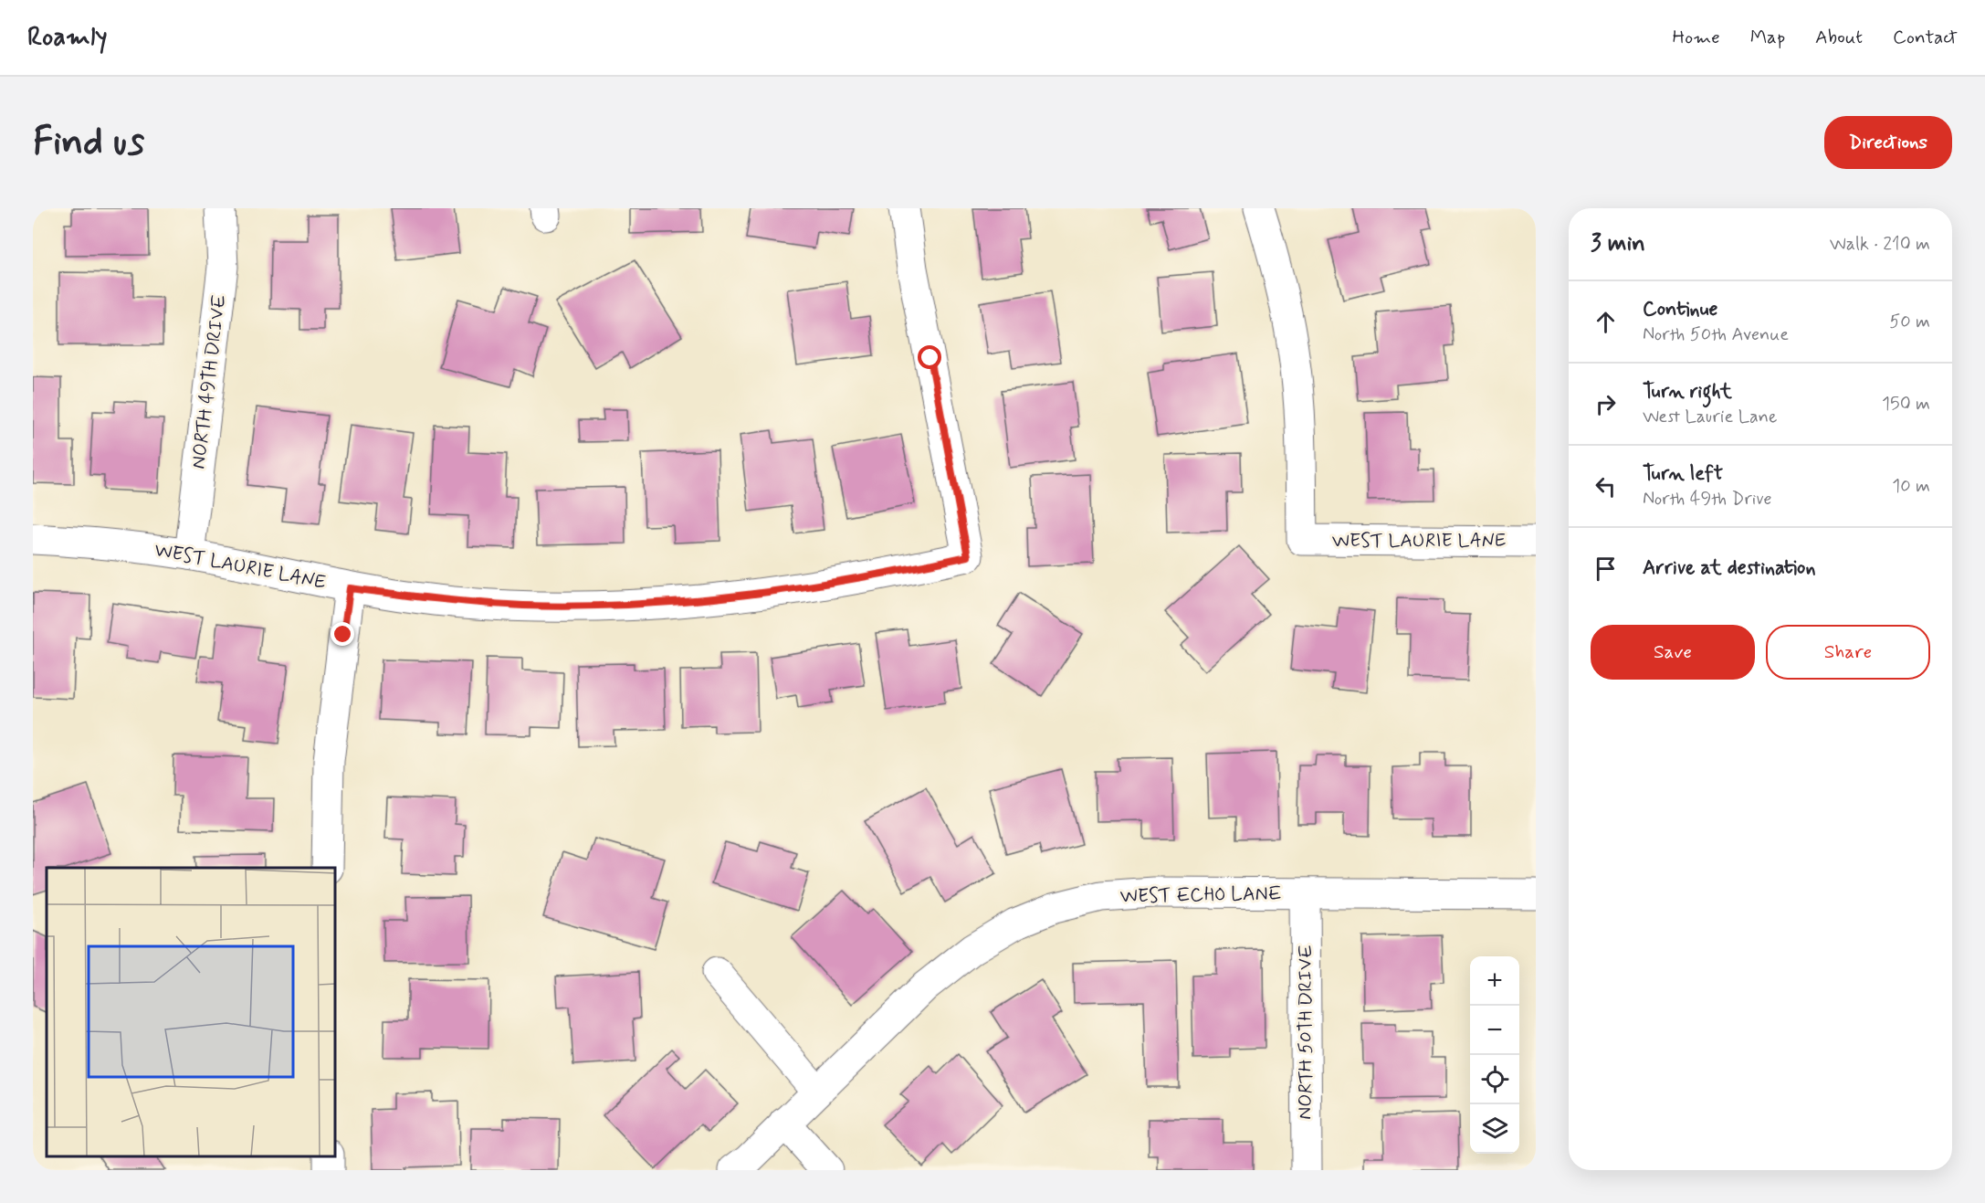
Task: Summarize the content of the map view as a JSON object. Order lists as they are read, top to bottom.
{
  "streets": {
    "street": [
      "NORTH 49TH DRIVE",
      "WEST LAURIE LANE",
      "WEST ECHO LANE",
      "NORTH 50TH DRIVE"
    ]
  },
  "crossings": [
    ["NORTH 49TH DRIVE", "WEST LAURIE LANE"],
    ["WEST ECHO LANE", "NORTH 50TH DRIVE"]
  ],
  "page": {
    "header": "Roamly",
    "nav": [
      "Home",
      "Map",
      "About",
      "Contact"
    ],
    "buttons": [
      "Directions",
      ["Save", "Share"]
    ],
    "title": "Find us",
    "heading": ["3 min", "Walk · 210 m"],
    "list": [
      ["Continue", "North 50th Avenue", "50 m"],
      ["Turn right", "West Laurie Lane", "150 m"],
      ["Turn left", "North 49th Drive", "10 m"],
      "Arrive at destination"
    ],
    "map_buttons": ["+", "−"]
  }
}
